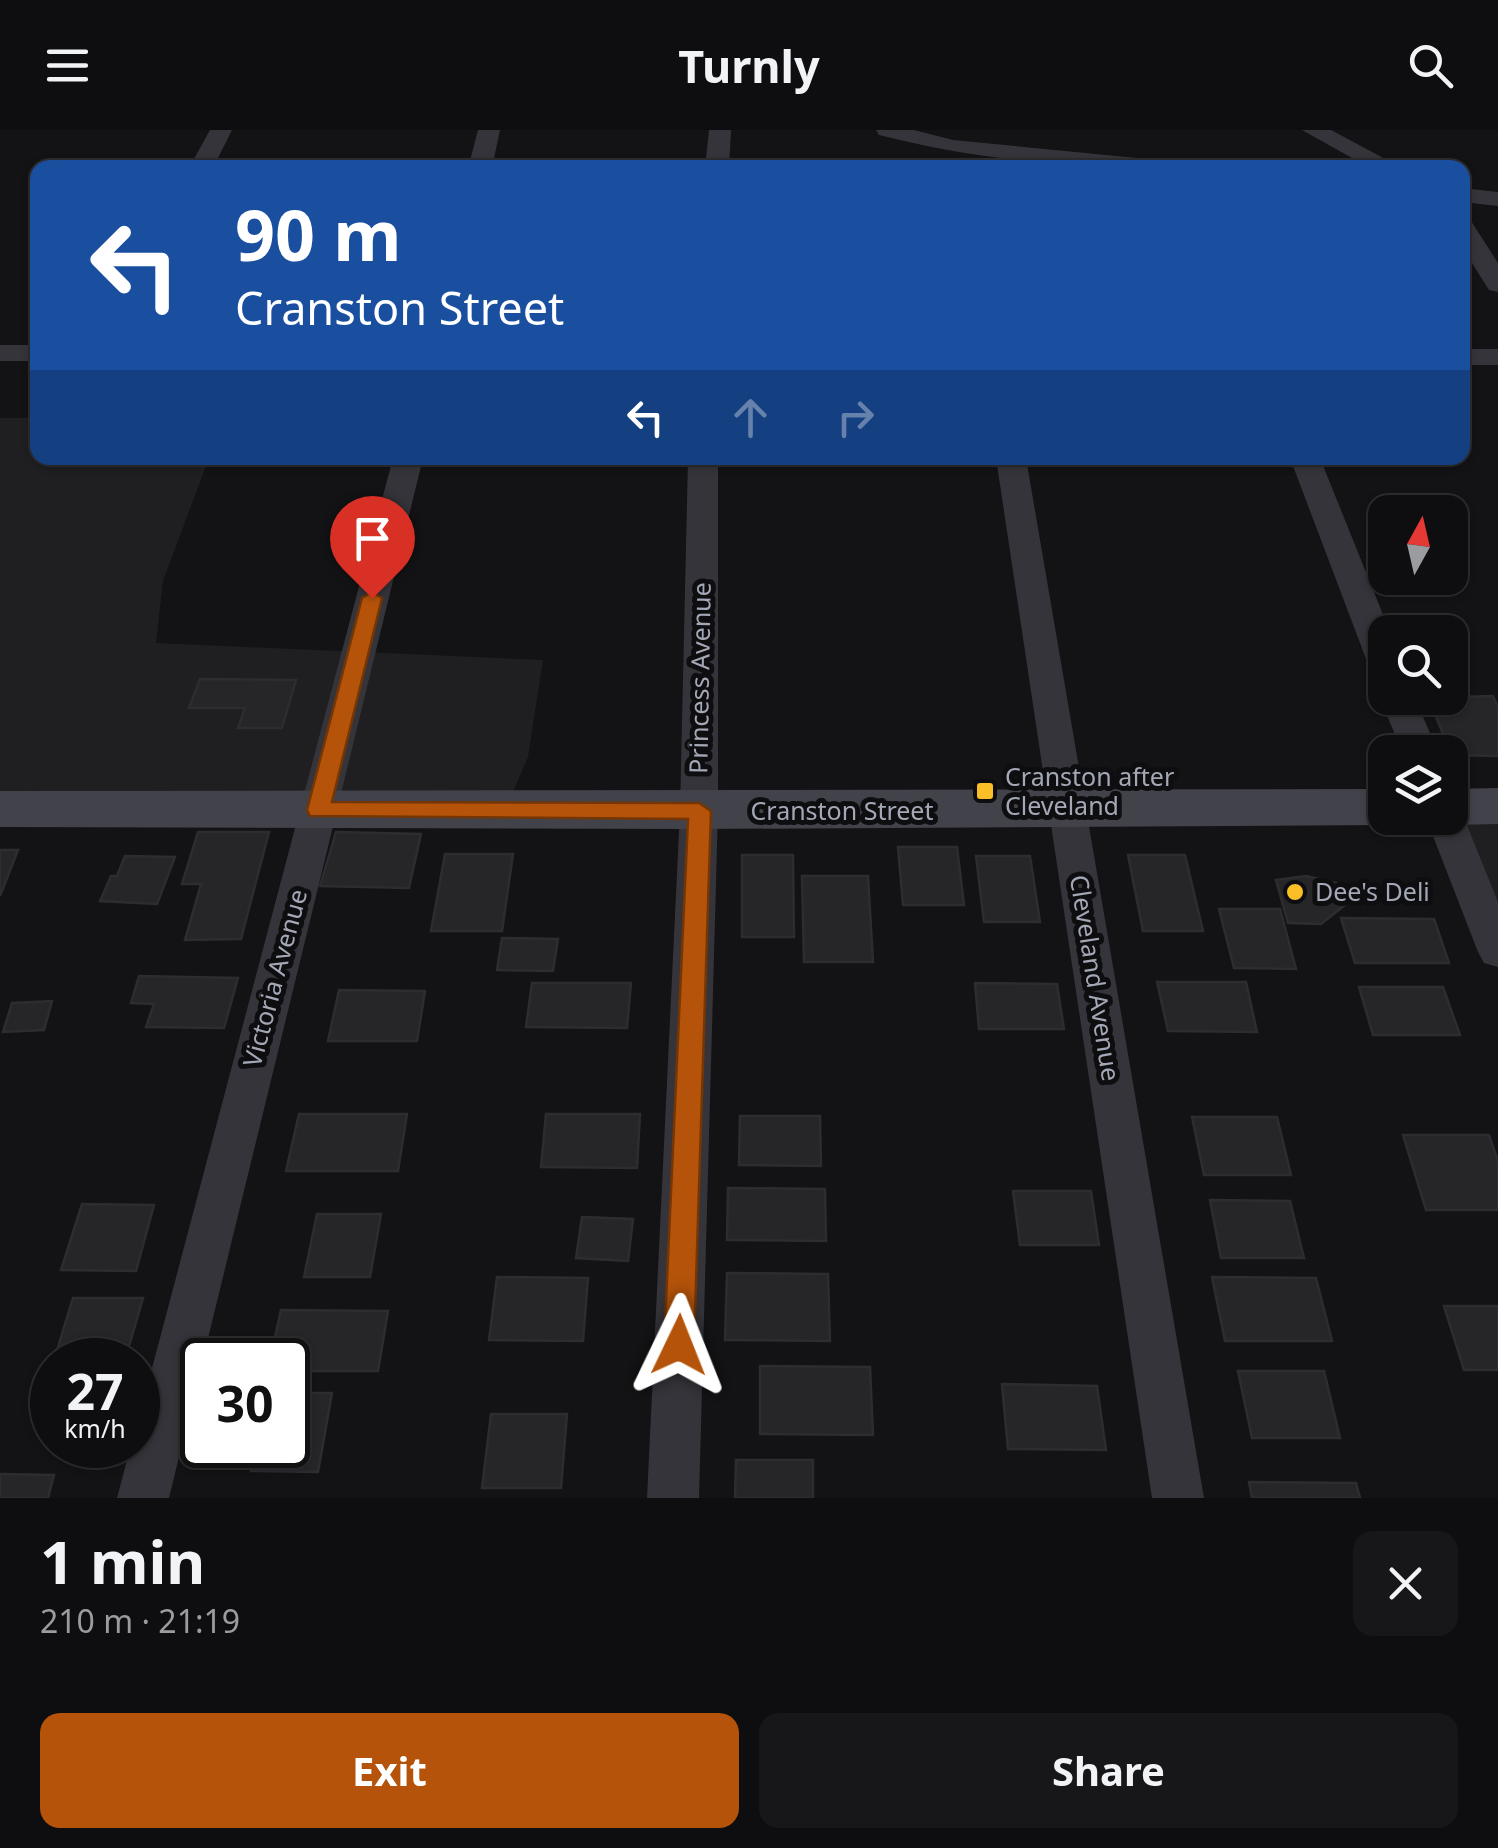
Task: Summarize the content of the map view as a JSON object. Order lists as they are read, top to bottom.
{
  "streets": {
    "main road": ["Cranston Street"],
    "street": ["Princess Avenue", "Victoria Avenue", "Cleveland Avenue"]
  },
  "crossings": [
    ["Princess Avenue", "Cranston Street"],
    ["Cranston Street", "Victoria Avenue"],
    ["Cranston Street", "Cleveland Avenue"]
  ],
  "places": {
    "transit": ["Cranston after Cleveland"],
    "other": ["Dee's Deli"]
  },
  "north": "top",
  "page": {
    "header": "Turnly",
    "turn": ["90 m", "Cranston Street"],
    "speed": "27 km/h",
    "limit": "30",
    "heading": ["1 min", "210 m · 21:19"],
    "buttons": ["Exit", "Share"]
  }
}
